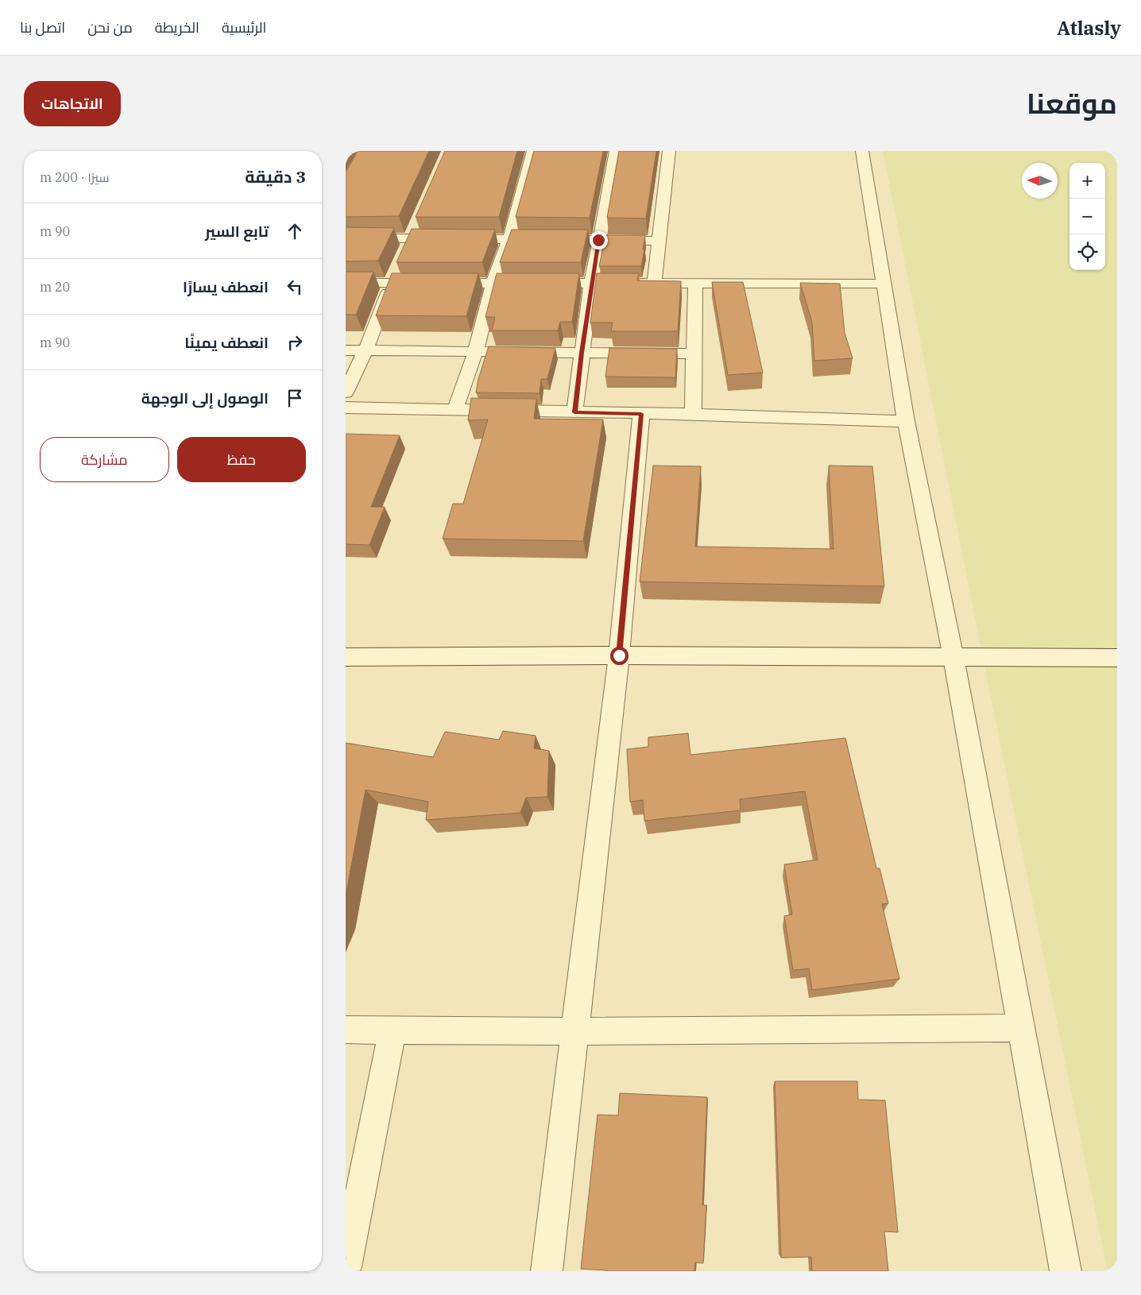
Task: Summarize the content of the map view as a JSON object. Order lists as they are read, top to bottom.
{
  "north": "left",
  "page": {
    "header": "Atlasly",
    "nav": [
      "الرئيسية",
      "الخريطة",
      "من نحن",
      "اتصل بنا"
    ],
    "title": "موقعنا",
    "buttons": [
      "الاتجاهات",
      ["حفظ", "مشاركة"]
    ],
    "heading": ["3 دقيقة", "سيرًا · 200 m"],
    "map_buttons": ["+", "−"],
    "list": [
      ["تابع السير", "90 m"],
      ["انعطف يسارًا", "20 m"],
      ["انعطف يمينًا", "90 m"],
      "الوصول إلى الوجهة"
    ]
  }
}
